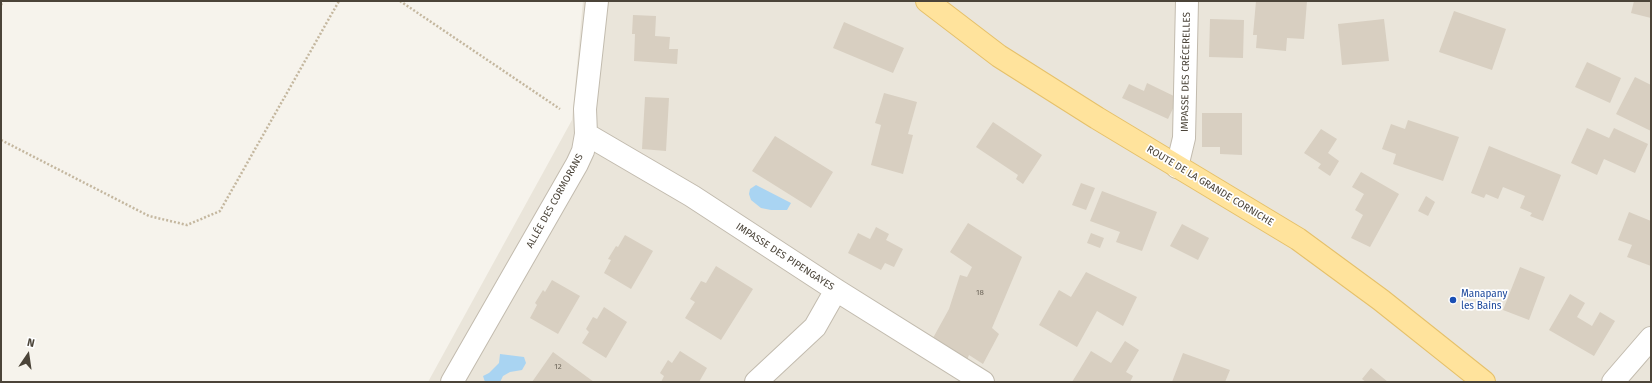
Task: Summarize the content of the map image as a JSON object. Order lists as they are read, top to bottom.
{
  "streets": {
    "main road": ["ROUTE DE LA GRANDE CORNICHE"],
    "street": ["IMPASSE DES CRÉCERELLES", "ALLÉE DES CORMORANS", "IMPASSE DES PIPENGAYES"]
  },
  "crossings": [
    ["IMPASSE DES CRÉCERELLES", "ROUTE DE LA GRANDE CORNICHE"],
    ["ALLÉE DES CORMORANS", "IMPASSE DES PIPENGAYES"]
  ],
  "places": ["Manapany les Bains"],
  "house_numbers": ["18", "12"],
  "north": "top"
}
